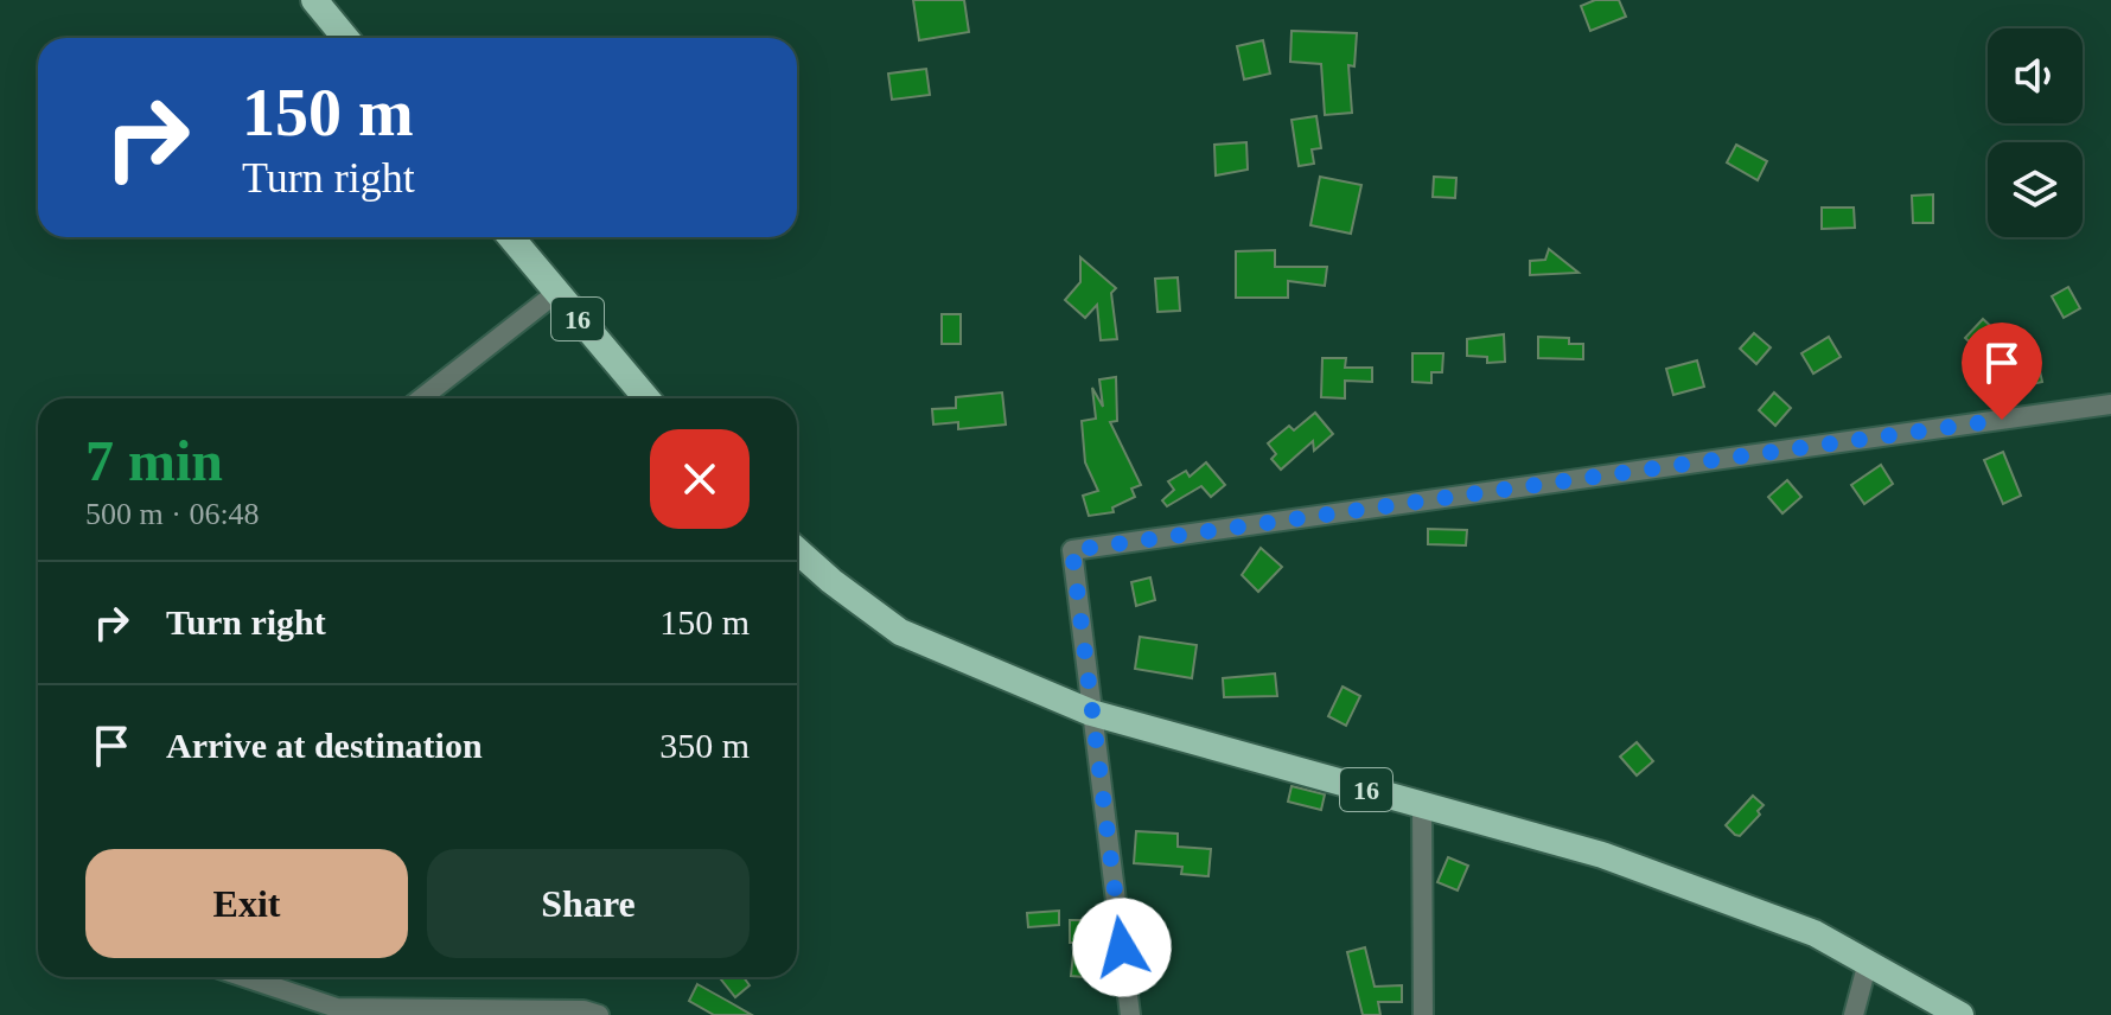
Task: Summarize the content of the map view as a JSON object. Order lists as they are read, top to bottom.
{
  "streets": {
    "highway": ["16"]
  },
  "page": {
    "turn": ["150 m", "Turn right"],
    "heading": ["7 min", "500 m · 06:48"],
    "list": [
      {
        "name": "Turn right",
        "value": "150 m"
      },
      {
        "name": "Arrive at destination",
        "value": "350 m"
      }
    ],
    "buttons": ["Exit", "Share"]
  }
}
